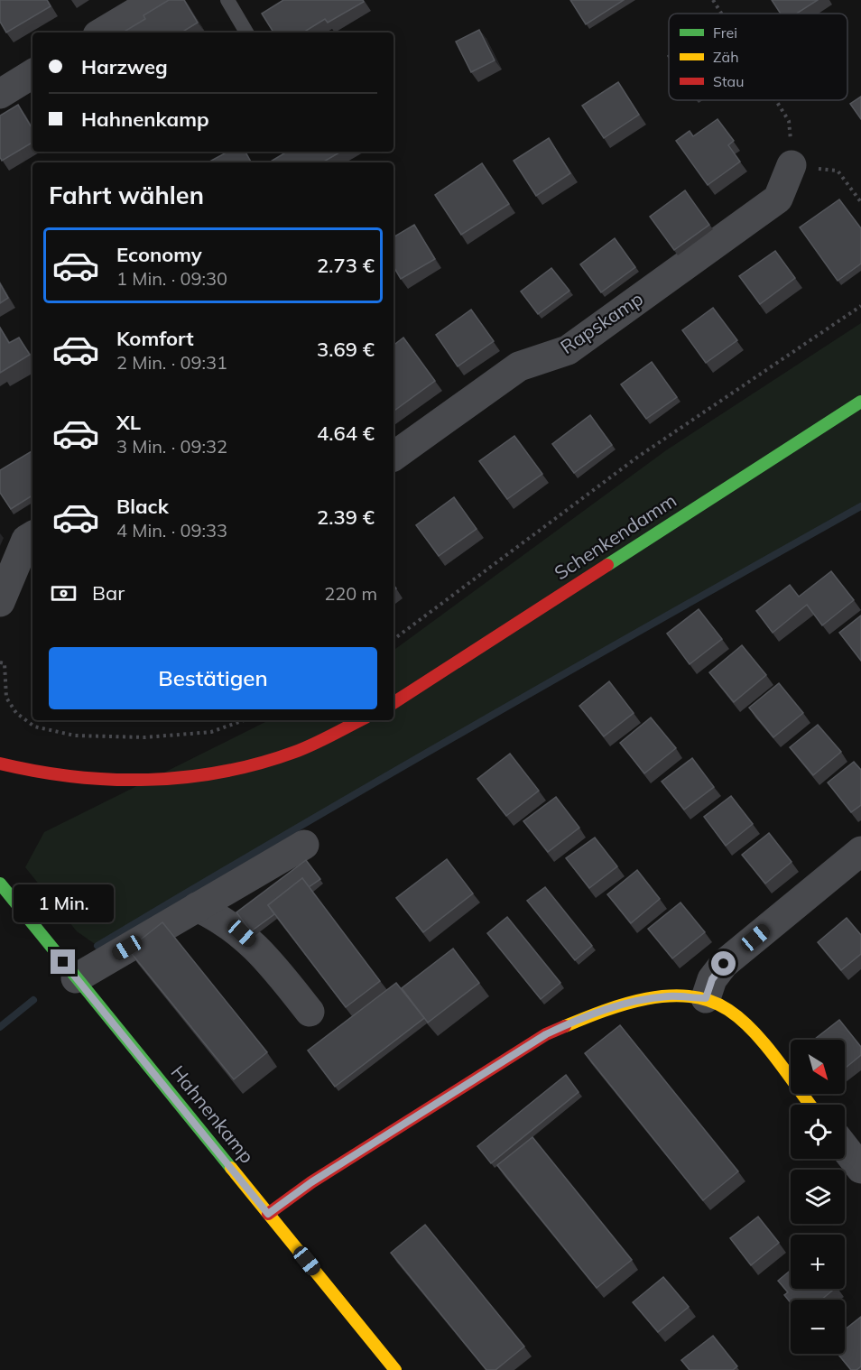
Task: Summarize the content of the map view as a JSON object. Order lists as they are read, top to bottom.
{
  "streets": {
    "street": ["Rapskamp", "Schenkendamm", "Hahnenkamp"]
  },
  "legend": ["Frei", "Zäh", "Stau"],
  "north": "bottom right",
  "page": {
    "banner": ["Harzweg", "Hahnenkamp"],
    "heading": "Fahrt wählen",
    "list": [
      {
        "name": "Economy",
        "note": "1 Min. · 09:30",
        "value": "2.73 €"
      },
      {
        "name": "Komfort",
        "note": "2 Min. · 09:31",
        "value": "3.69 €"
      },
      {
        "name": "XL",
        "note": "3 Min. · 09:32",
        "value": "4.64 €"
      },
      {
        "name": "Black",
        "note": "4 Min. · 09:33",
        "value": "2.39 €"
      }
    ],
    "pay": ["Bar", "220 m"],
    "buttons": "Bestätigen",
    "bubble": "1 Min.",
    "map_buttons": ["+", "−"]
  }
}
